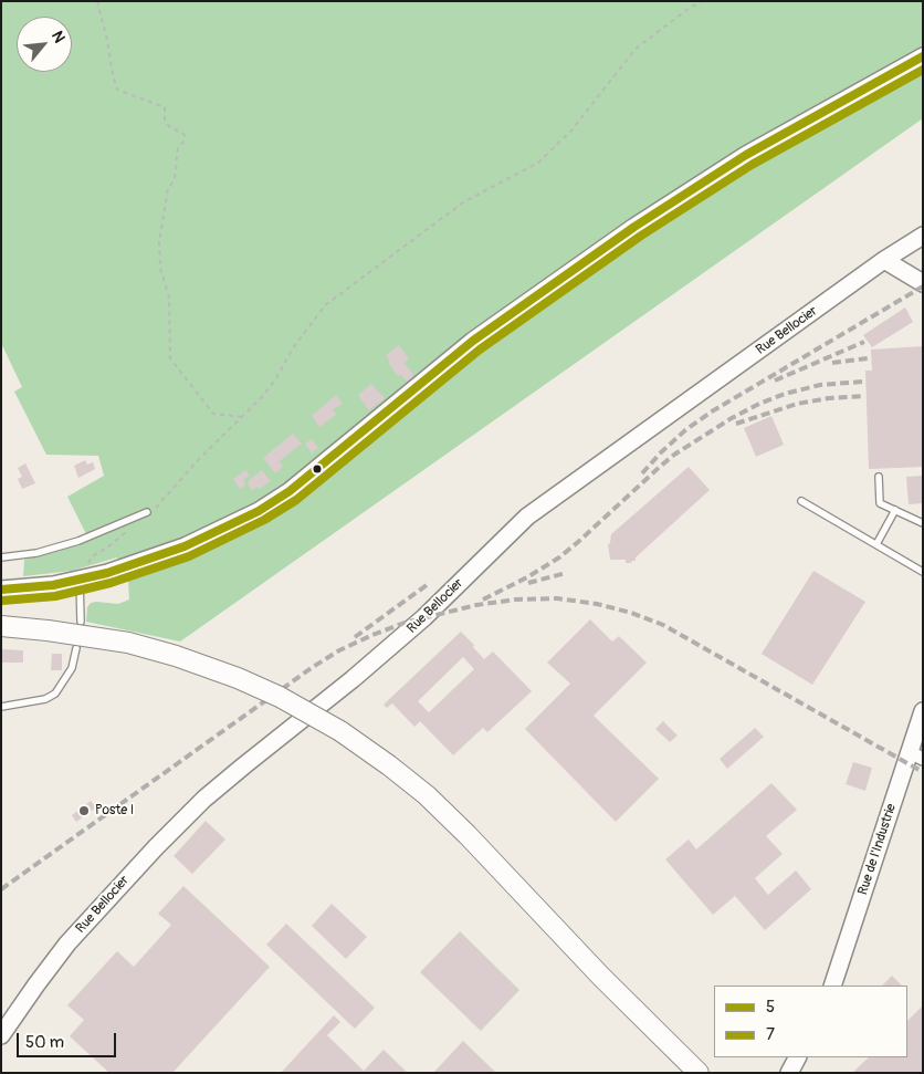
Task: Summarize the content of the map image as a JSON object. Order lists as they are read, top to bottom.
{
  "streets": {
    "main road": ["Rue Bellocier", "Rue de l'Industrie"]
  },
  "places": ["Poste I"],
  "lines": ["transit line 5", "transit line 7"],
  "legend": ["5", "7"],
  "scale_bar": "50 m",
  "north": "top right"
}
